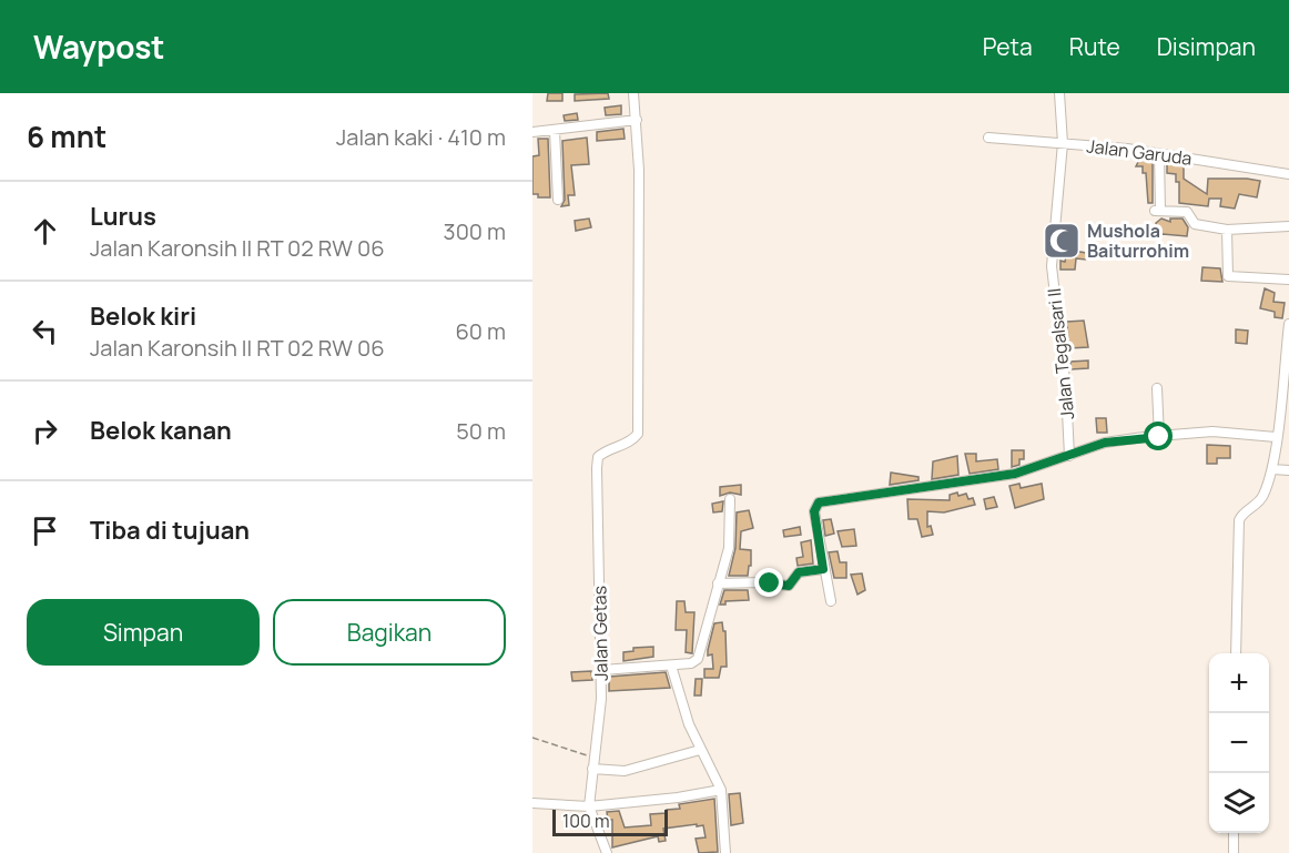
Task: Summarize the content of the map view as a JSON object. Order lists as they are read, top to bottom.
{
  "streets": {
    "street": ["Jalan Garuda", "Jalan Tegalsari II", "Jalan Getas"]
  },
  "crossings": [
    ["Jalan Garuda", "Jalan Tegalsari II"]
  ],
  "places": {
    "mosque": ["Mushola Baiturrohim"]
  },
  "scale_bar": "100 m",
  "page": {
    "header": "Waypost",
    "nav": ["Peta", "Rute", "Disimpan"],
    "heading": ["6 mnt", "Jalan kaki · 410 m"],
    "list": [
      ["Lurus", "Jalan Karonsih II RT 02 RW 06", "300 m"],
      ["Belok kiri", "Jalan Karonsih II RT 02 RW 06", "60 m"],
      ["Belok kanan", "50 m"],
      "Tiba di tujuan"
    ],
    "buttons": ["Simpan", "Bagikan"],
    "map_buttons": ["+", "−"],
    "scale": "100 m"
  }
}
